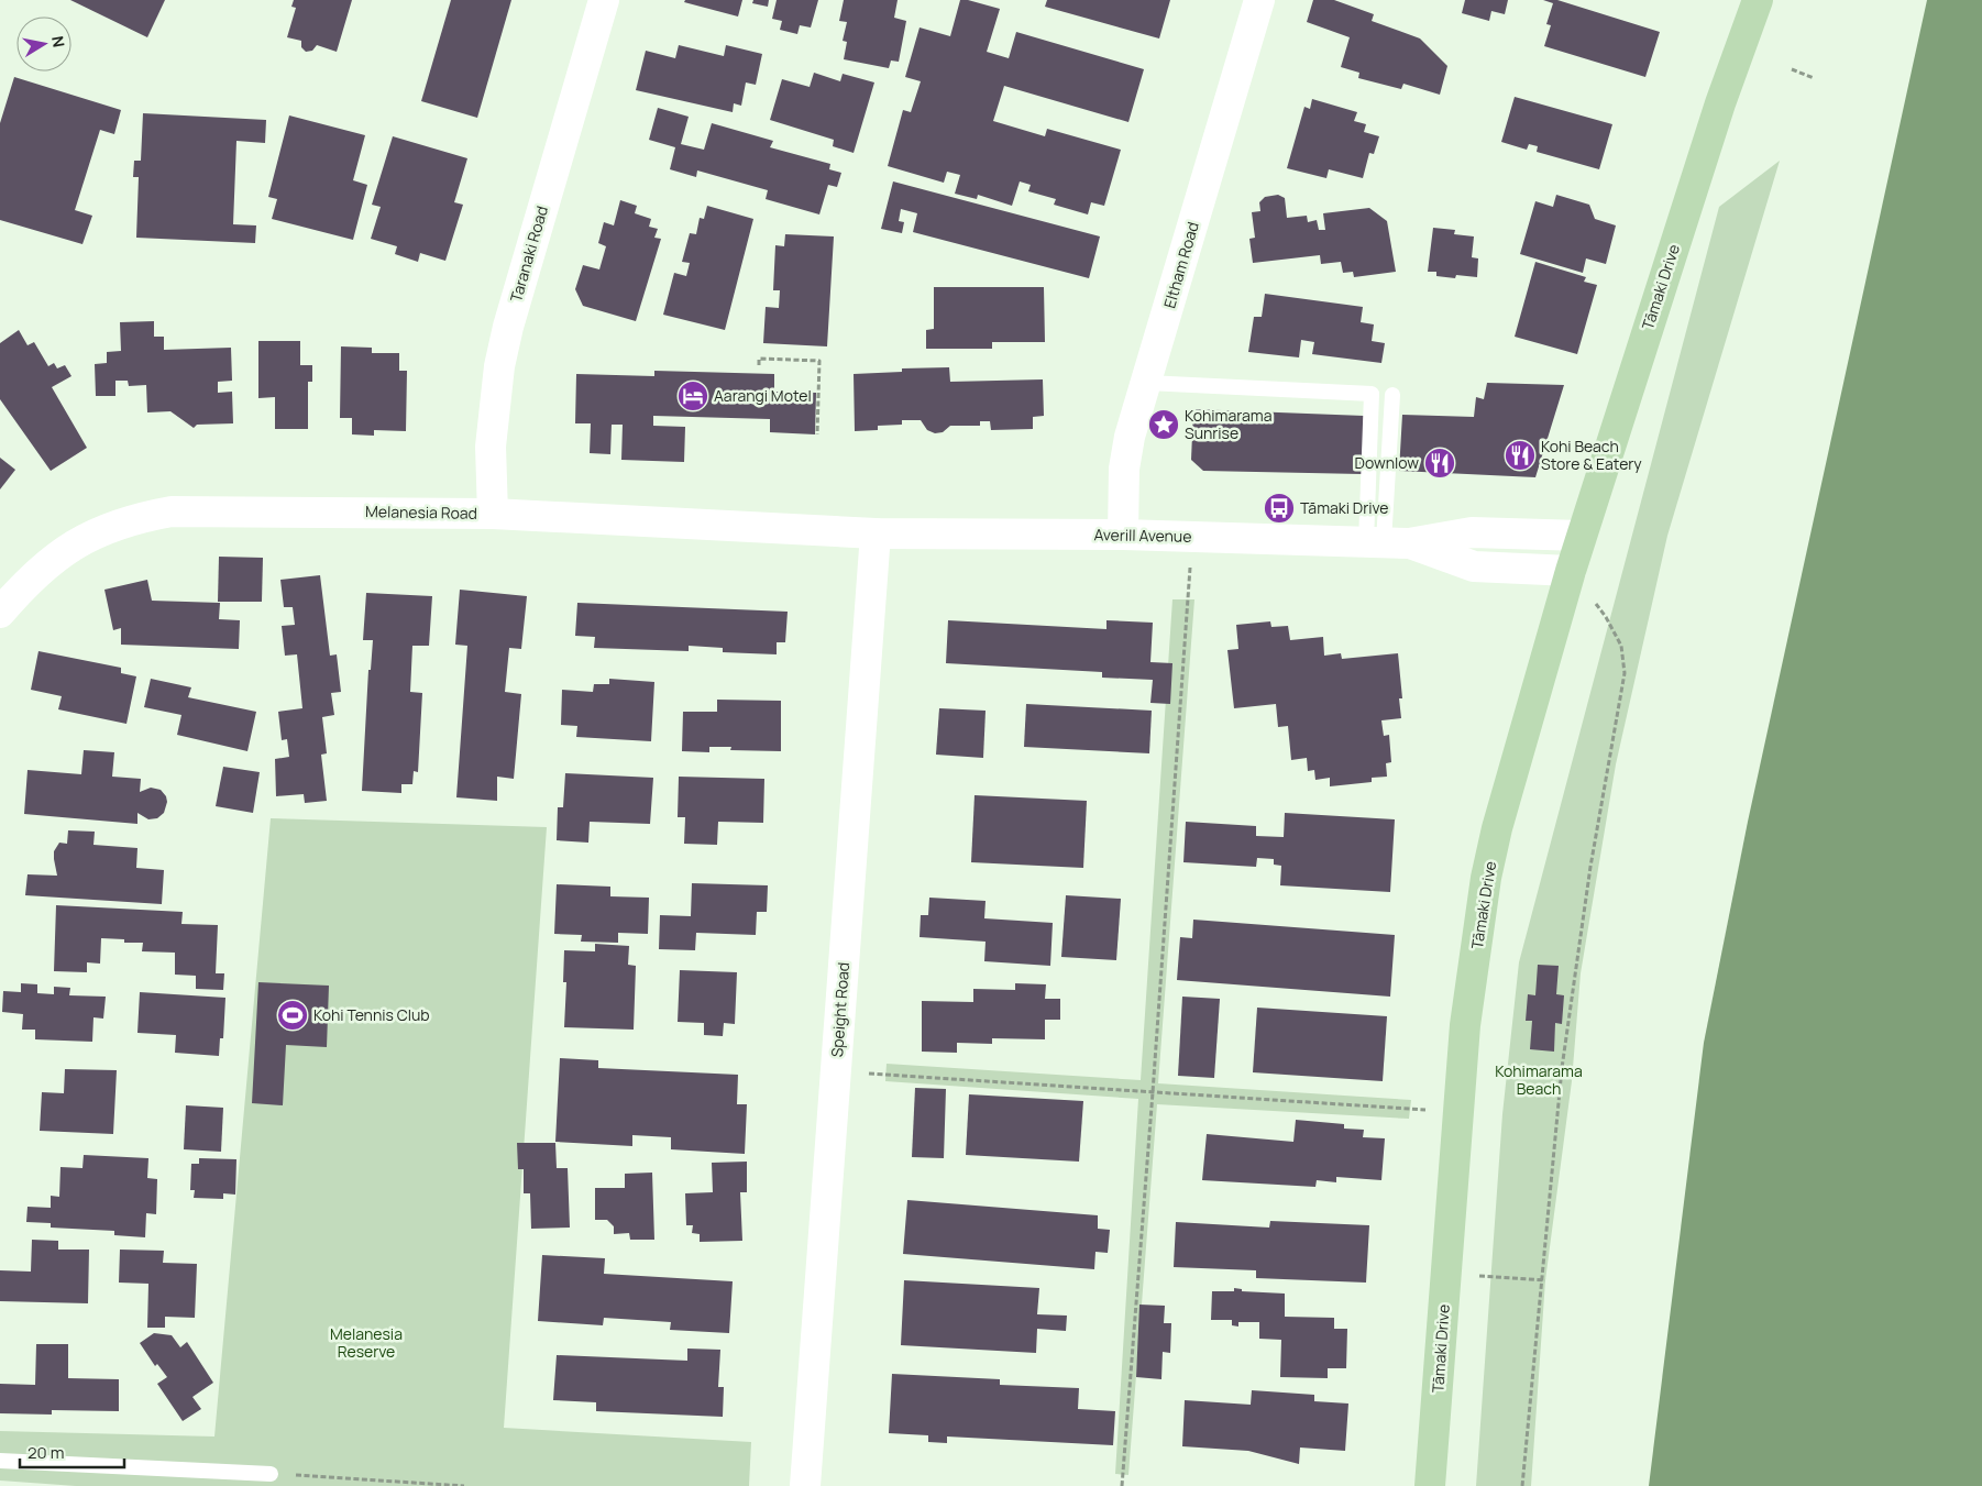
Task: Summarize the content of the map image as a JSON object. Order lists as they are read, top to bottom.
{
  "streets": {
    "main road": ["Tāmaki Drive"],
    "street": [
      "Taranaki Road",
      "Eltham Road",
      "Melanesia Road",
      "Averill Avenue",
      "Speight Road"
    ]
  },
  "crossings": [
    ["Taranaki Road", "Melanesia Road"],
    ["Eltham Road", "Averill Avenue"],
    ["Tāmaki Drive", "Averill Avenue"],
    ["Melanesia Road", "Averill Avenue"],
    ["Melanesia Road", "Speight Road"],
    ["Averill Avenue", "Speight Road"]
  ],
  "parks": ["Kohimarama Beach", "Melanesia Reserve"],
  "places": {
    "hotel": ["Aarangi Motel"],
    "place": ["Kohimarama Sunrise"],
    "restaurant": ["Kohi Beach Store & Eatery", "Downlow"],
    "bus stop": ["Tāmaki Drive"],
    "sports": ["Kohi Tennis Club"]
  },
  "scale_bar": "20 m",
  "north": "right"
}
